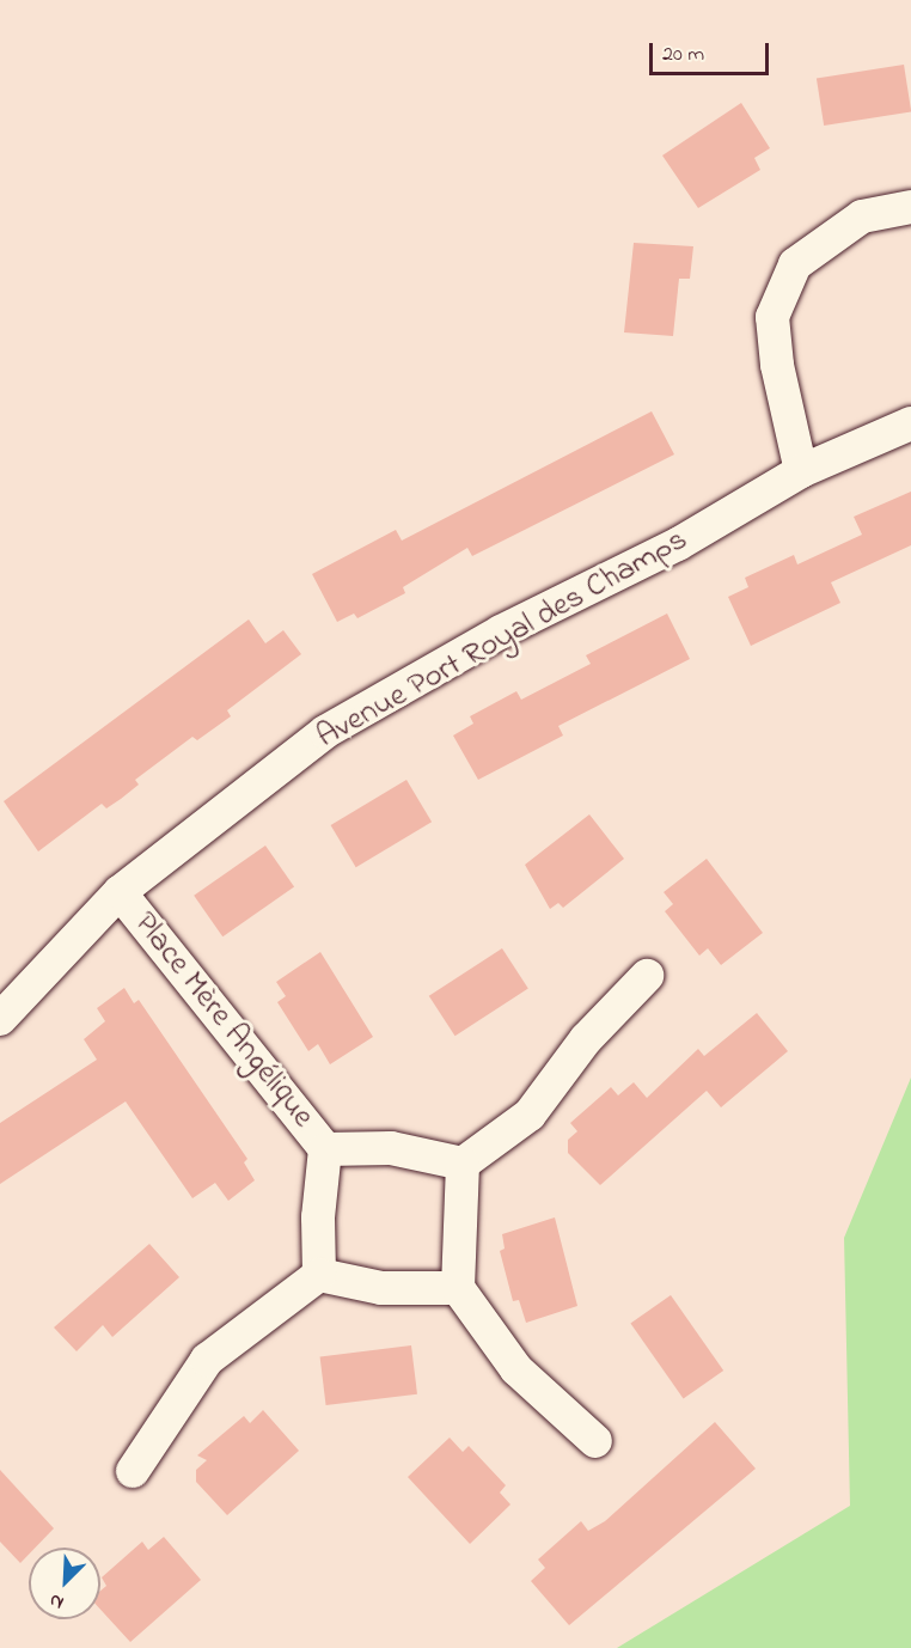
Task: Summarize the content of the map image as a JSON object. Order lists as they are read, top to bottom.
{
  "streets": {
    "street": ["Avenue Port Royal des Champs", "Place Mère Angélique"]
  },
  "crossings": [
    ["Avenue Port Royal des Champs", "Place Mère Angélique"]
  ],
  "scale_bar": "20 m",
  "north": "bottom left"
}
